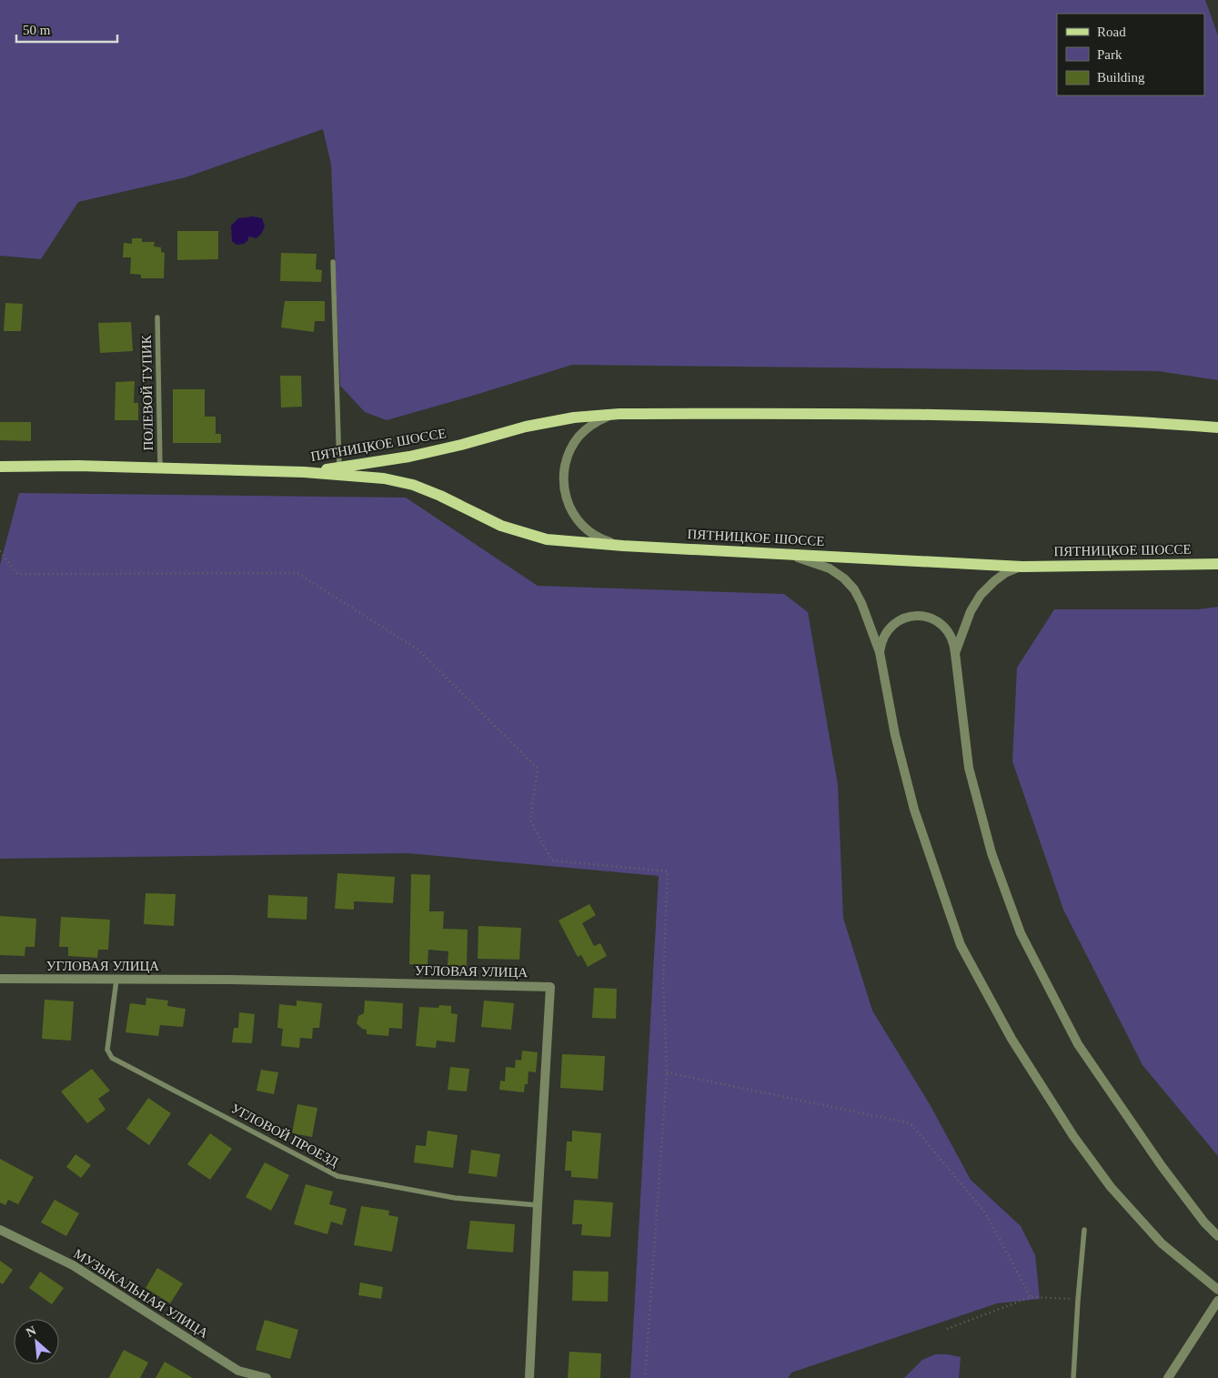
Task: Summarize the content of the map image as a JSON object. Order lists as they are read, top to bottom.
{
  "streets": {
    "main road": ["ПЯТНИЦКОЕ ШОССЕ"],
    "street": ["УГЛОВАЯ УЛИЦА", "МУЗЫКАЛЬНАЯ УЛИЦА"],
    "lane": ["ПОЛЕВОЙ ТУПИК", "УГЛОВОЙ ПРОЕЗД"]
  },
  "crossings": [
    ["ПОЛЕВОЙ ТУПИК", "ПЯТНИЦКОЕ ШОССЕ"],
    ["УГЛОВАЯ УЛИЦА", "УГЛОВОЙ ПРОЕЗД"]
  ],
  "legend": ["Road", "Park", "Building"],
  "scale_bar": "50 m",
  "north": "top left"
}
